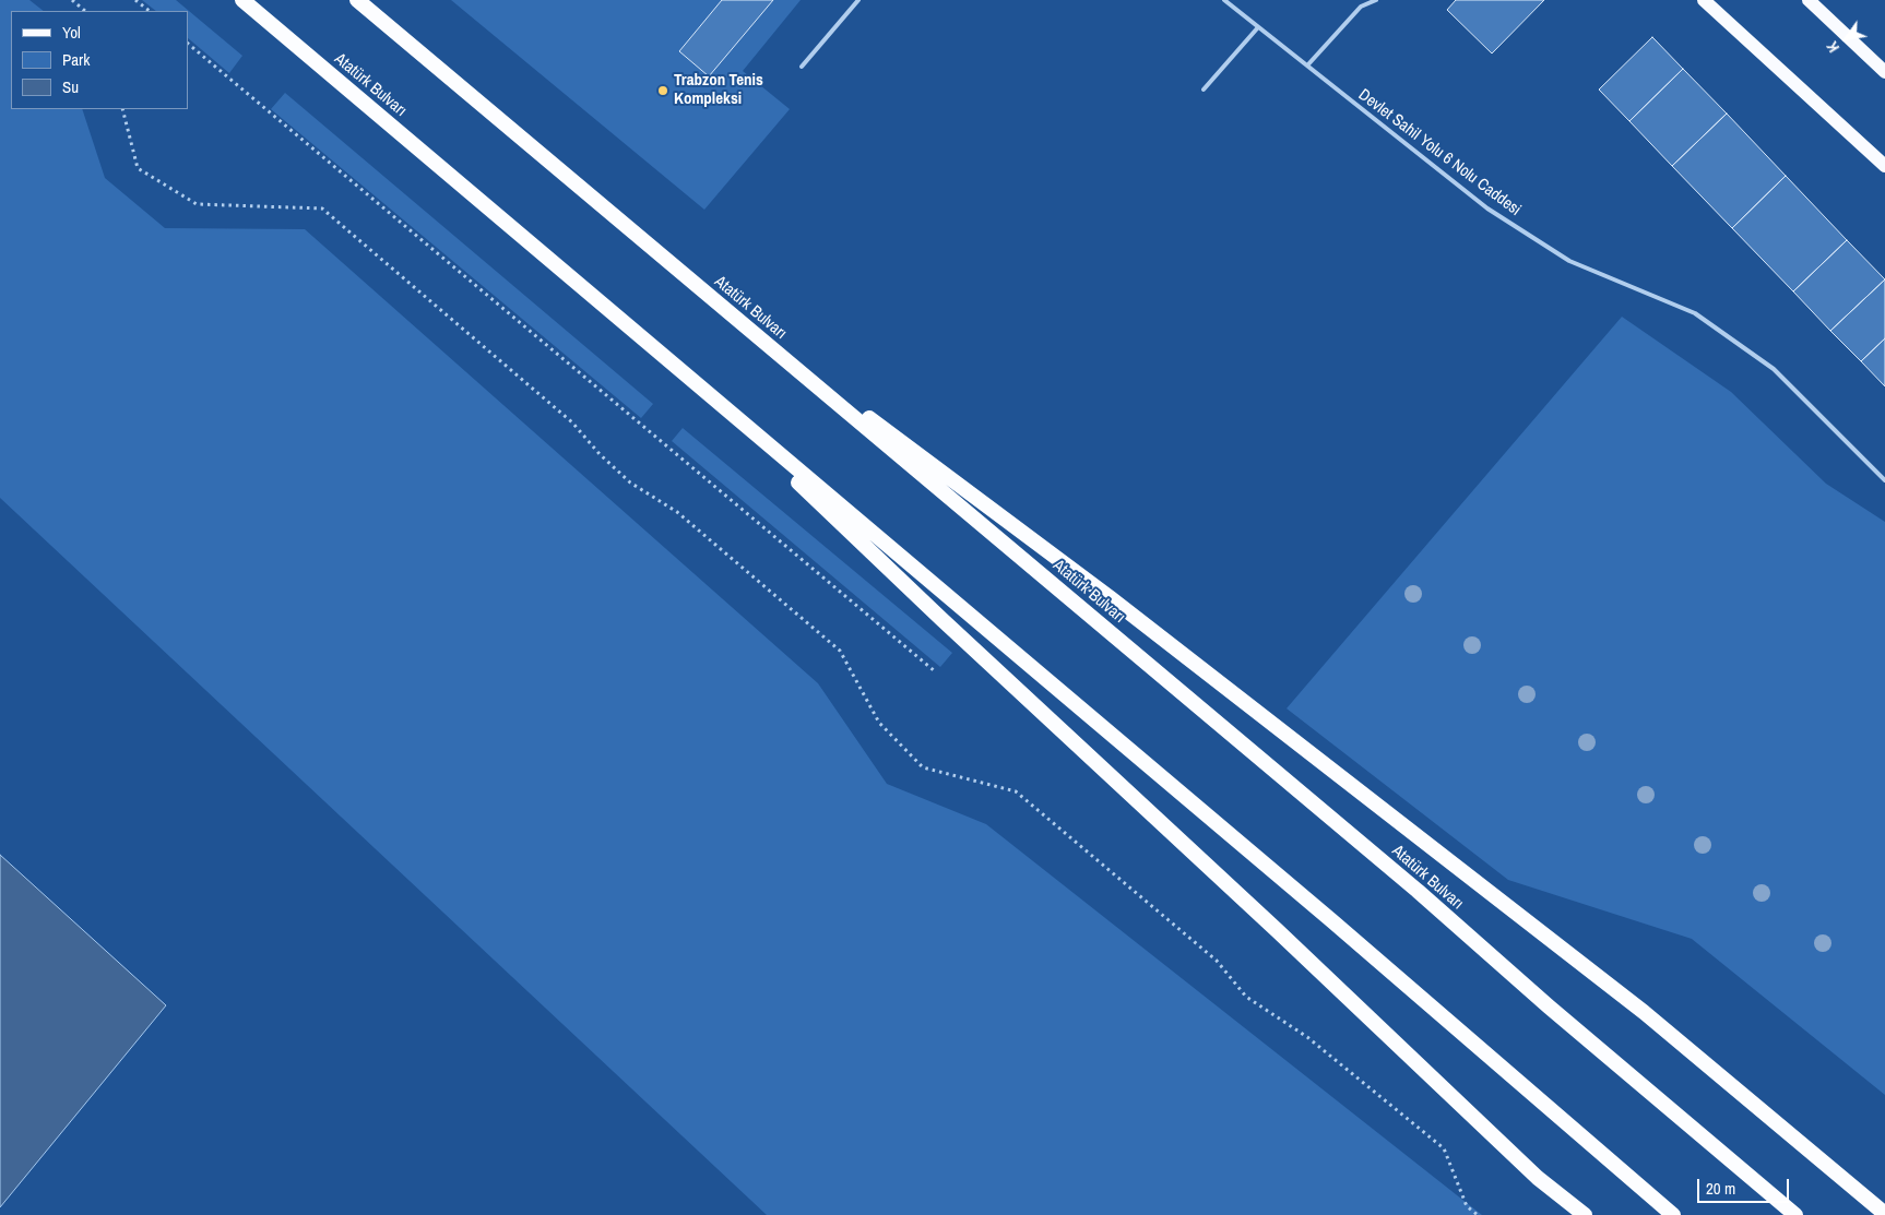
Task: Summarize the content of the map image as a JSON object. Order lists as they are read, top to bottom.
{
  "streets": {
    "highway": ["Atatürk Bulvarı"],
    "lane": ["Devlet Sahil Yolu 6 Nolu Caddesi"]
  },
  "places": ["Trabzon Tenis Kompleksi"],
  "legend": ["Yol", "Park", "Su"],
  "scale_bar": "20 m",
  "north": "bottom left"
}
